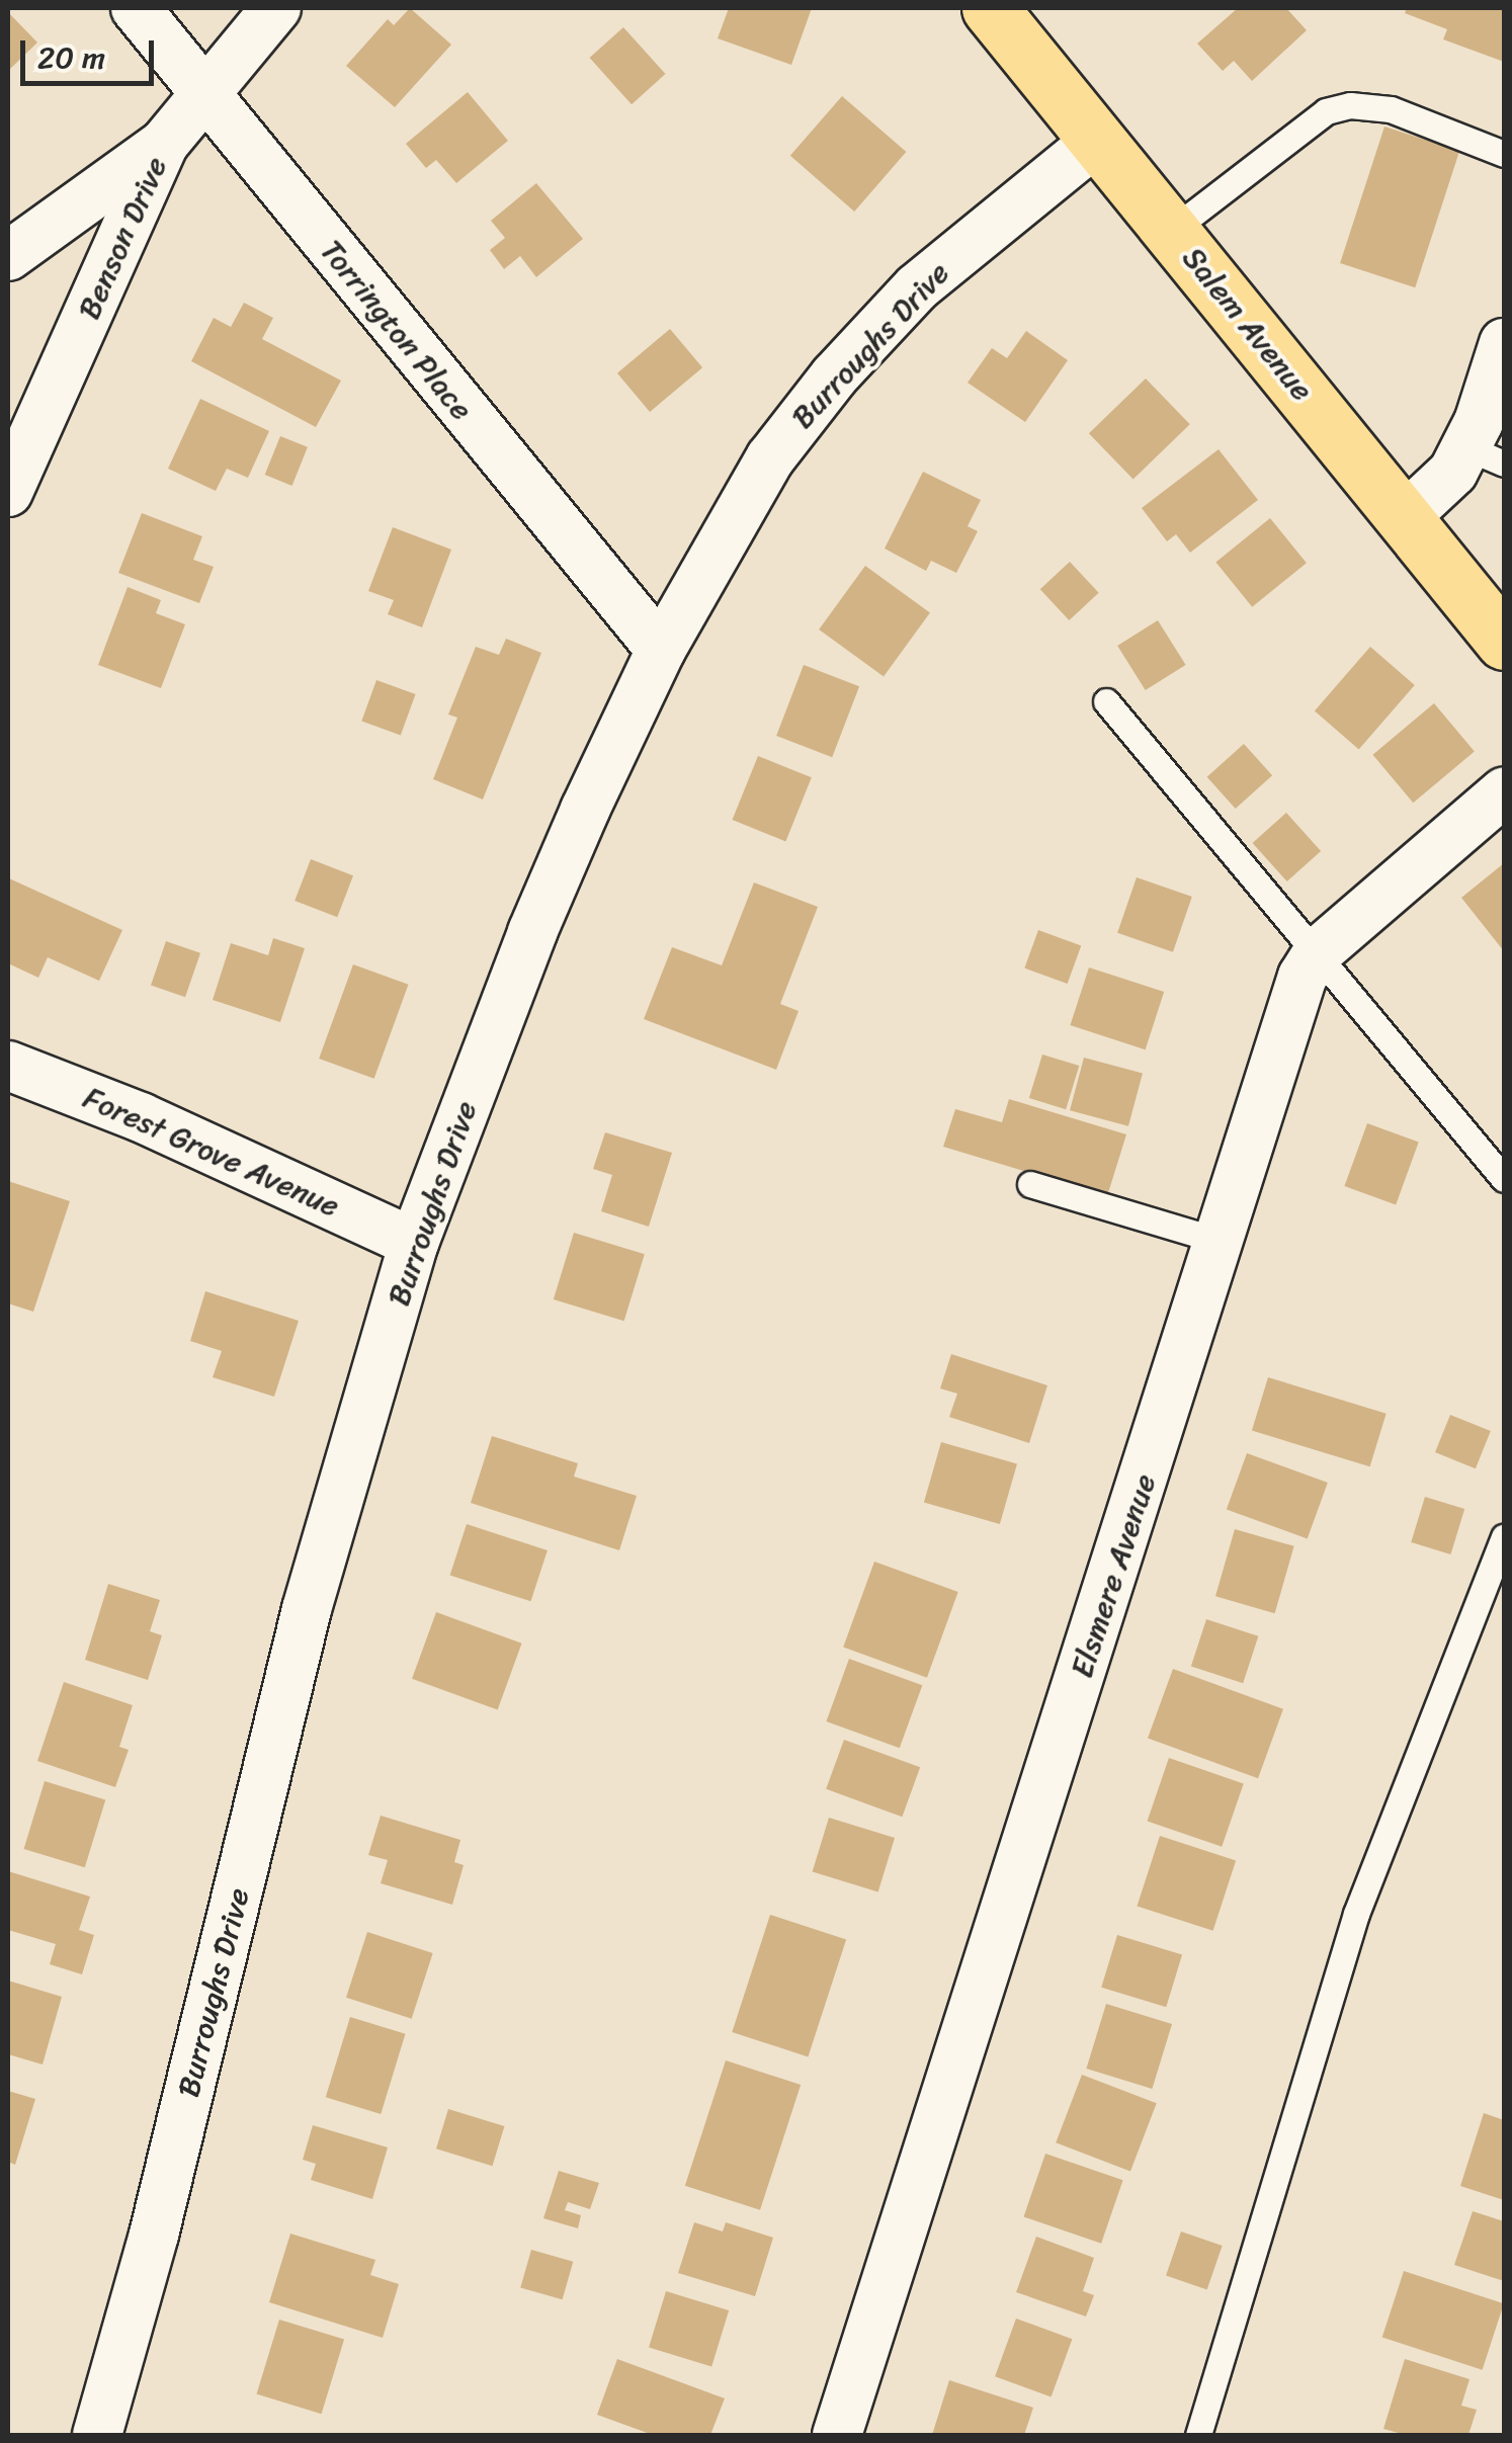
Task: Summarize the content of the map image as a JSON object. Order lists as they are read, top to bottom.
{
  "streets": {
    "main road": ["Salem Avenue"],
    "street": [
      "Benson Drive",
      "Torrington Place",
      "Burroughs Drive",
      "Forest Grove Avenue",
      "Elsmere Avenue"
    ]
  },
  "crossings": [
    ["Benson Drive", "Torrington Place"],
    ["Salem Avenue", "Burroughs Drive"],
    ["Torrington Place", "Burroughs Drive"],
    ["Burroughs Drive", "Forest Grove Avenue"]
  ],
  "scale_bar": "20 m"
}
